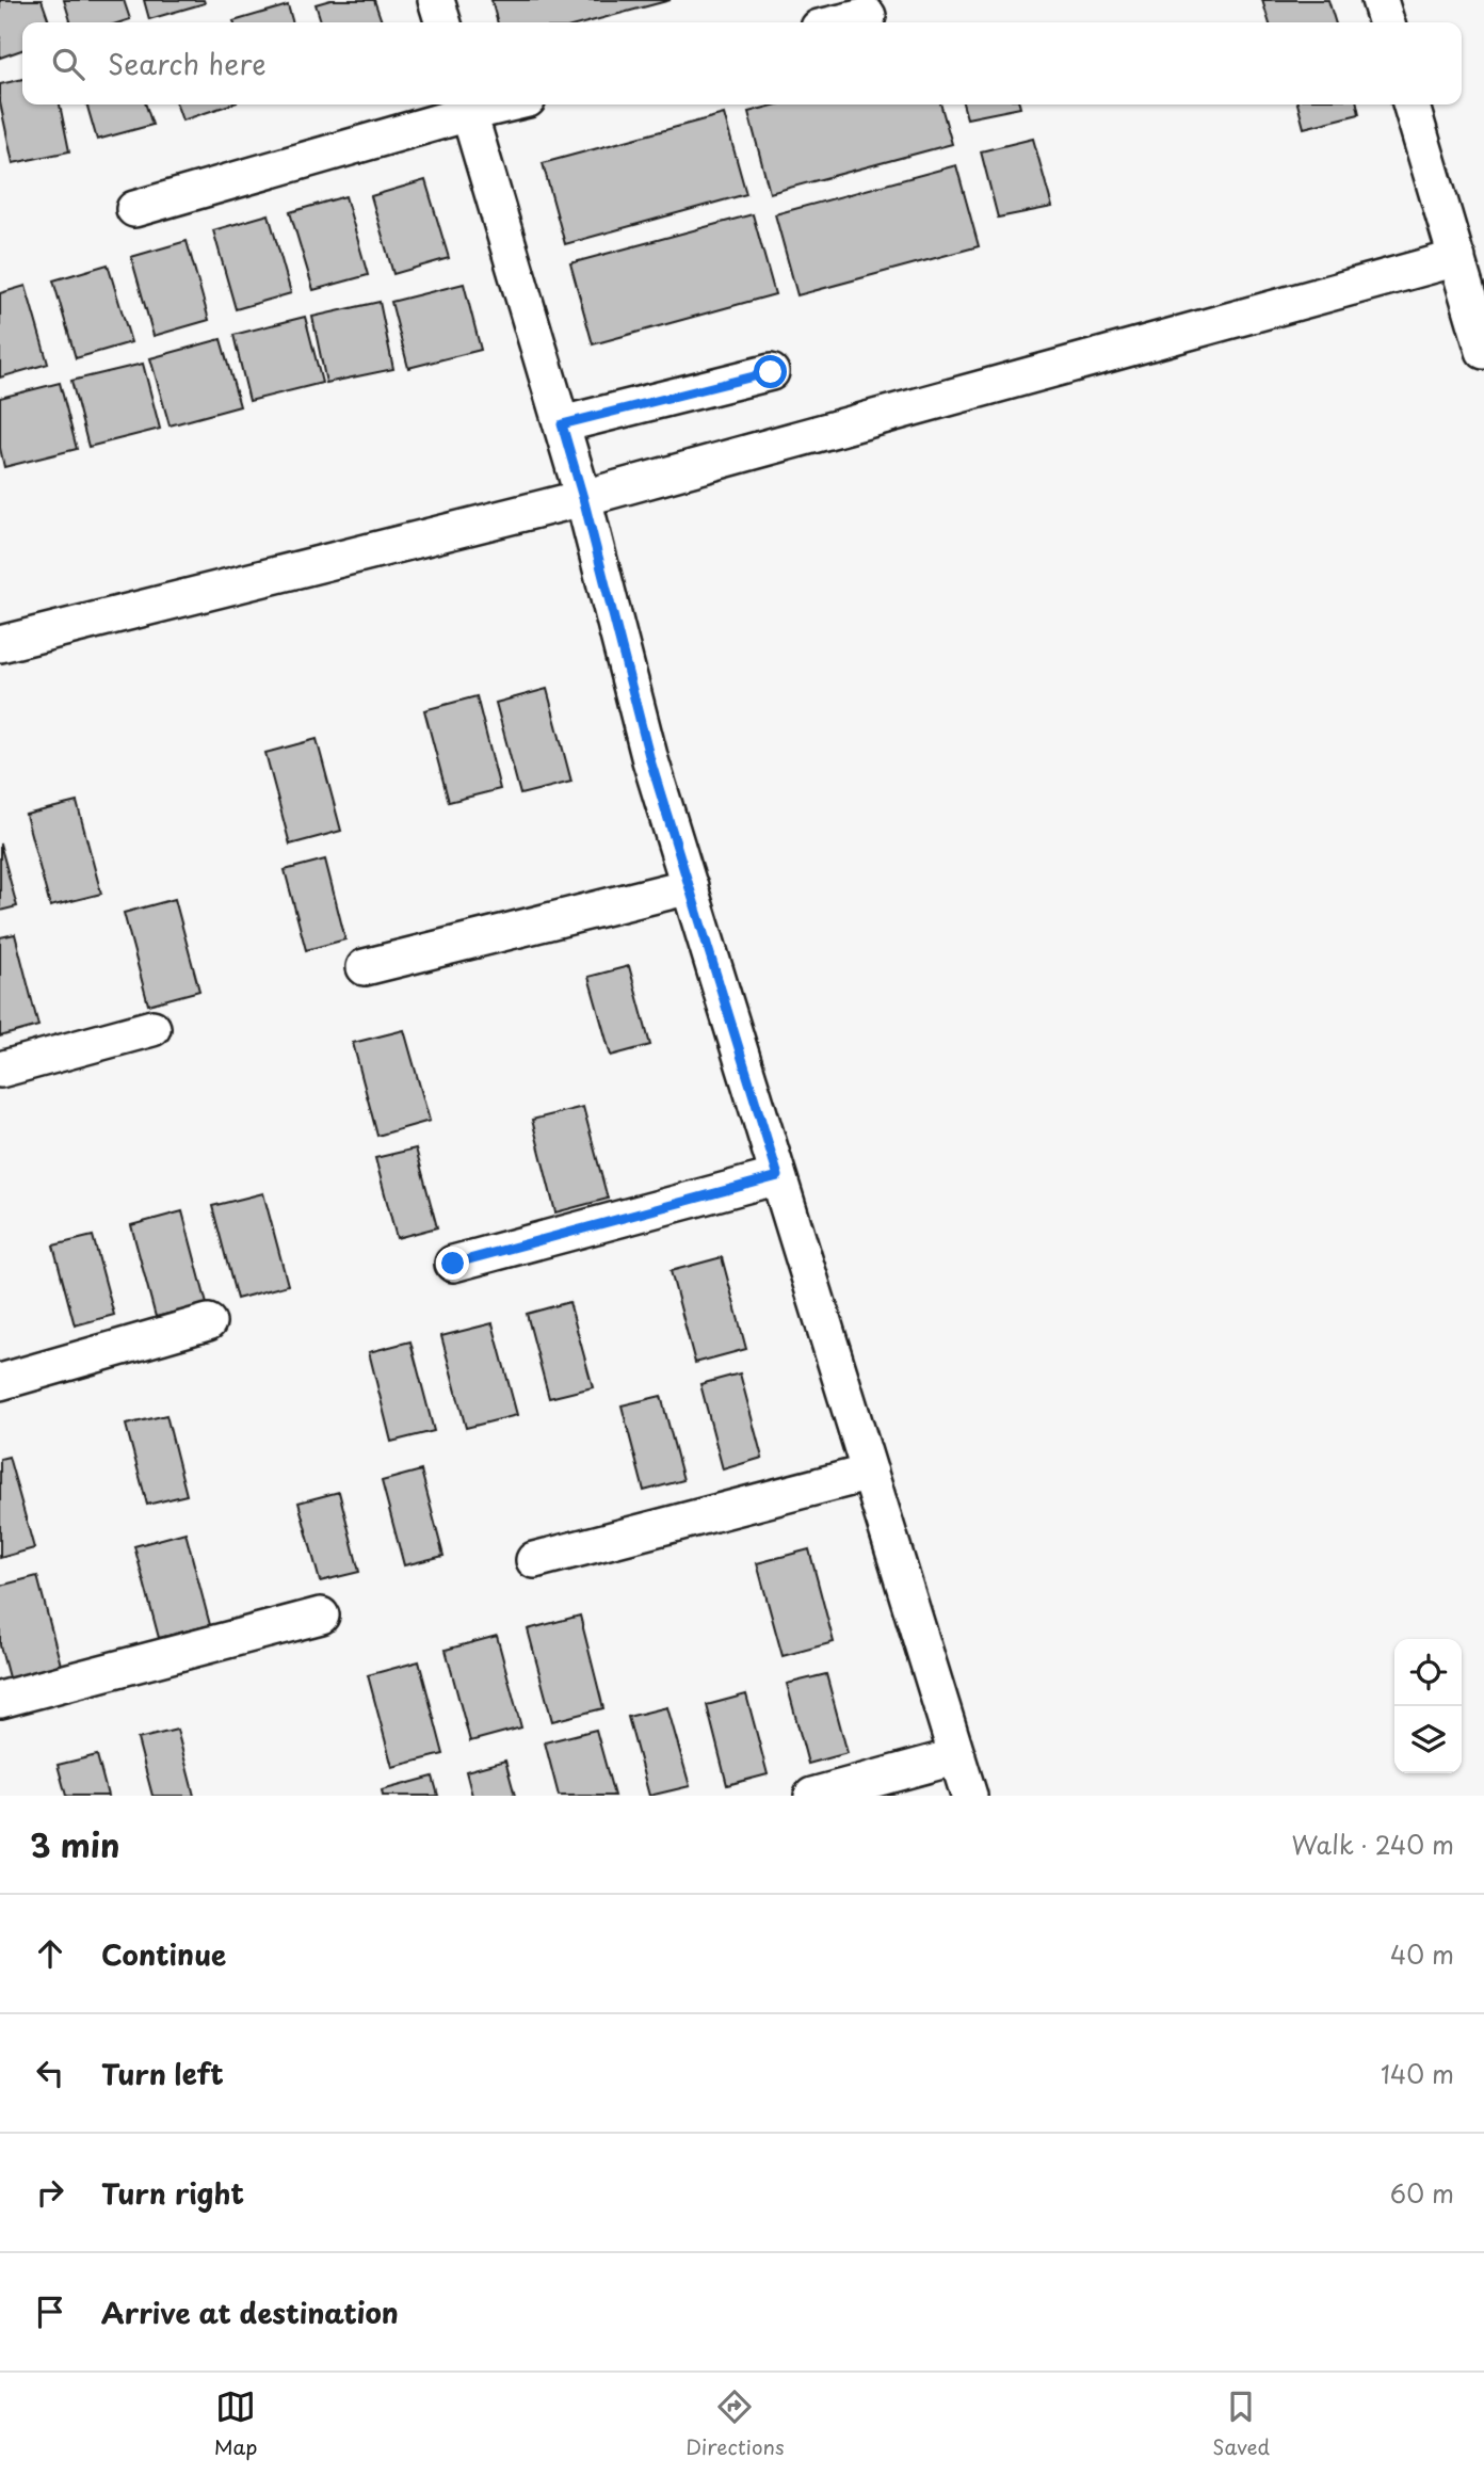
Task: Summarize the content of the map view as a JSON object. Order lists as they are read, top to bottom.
{
  "page": {
    "search": "Search here",
    "heading": ["3 min", "Walk · 240 m"],
    "list": [
      ["Continue", "40 m"],
      ["Turn left", "140 m"],
      ["Turn right", "60 m"],
      "Arrive at destination"
    ],
    "nav": ["Map", "Directions", "Saved"]
  }
}
